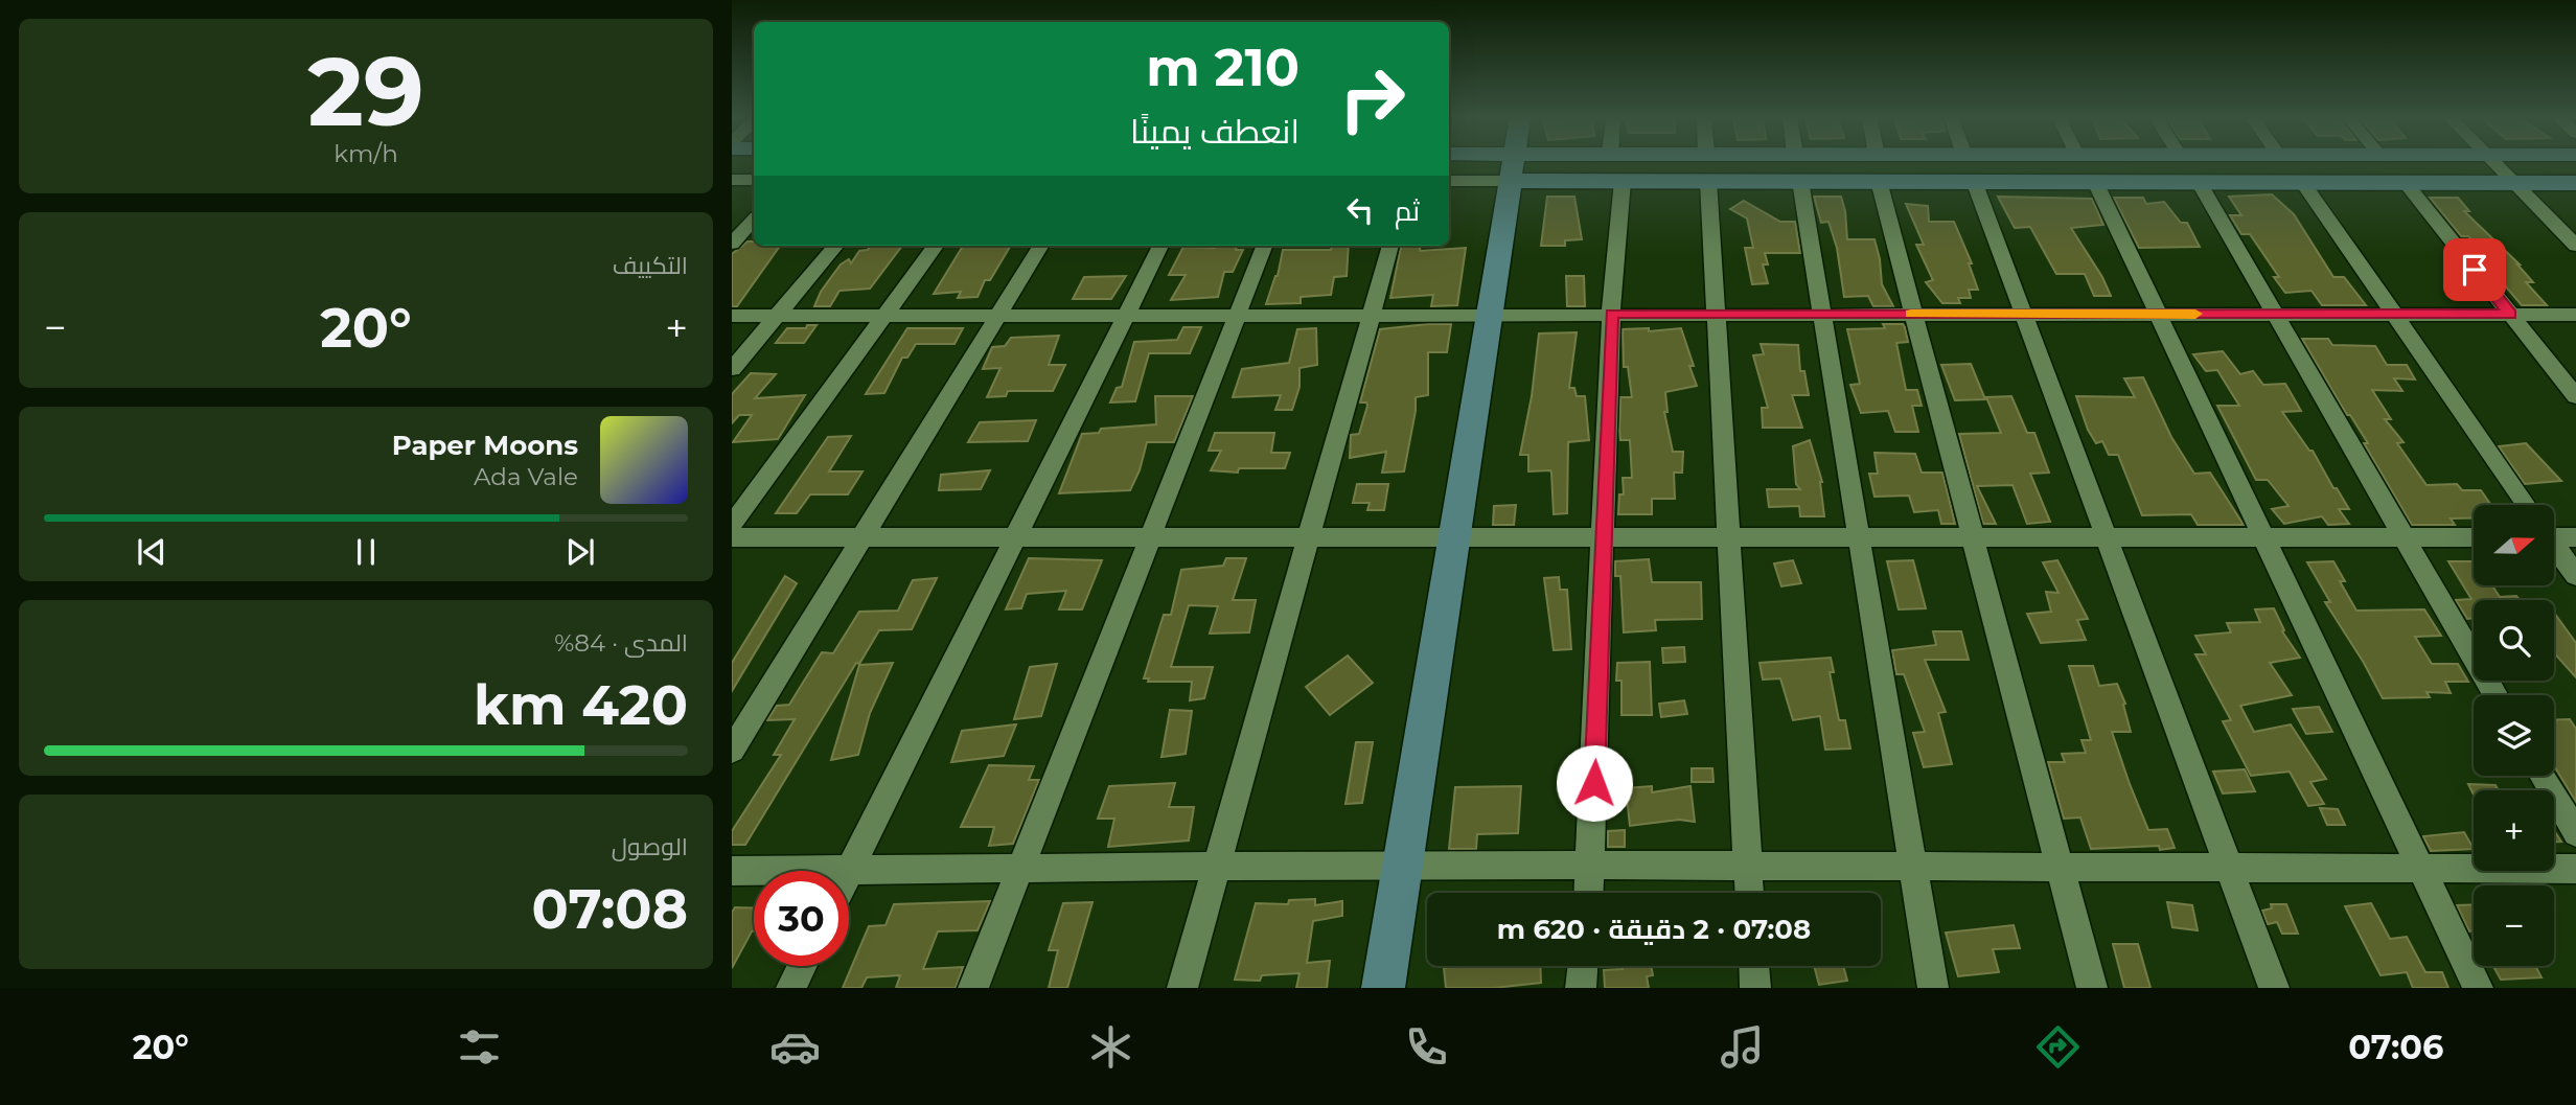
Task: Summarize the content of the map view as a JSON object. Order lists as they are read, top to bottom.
{
  "north": "right",
  "page": {
    "tile": [
      ["29", "km/h"],
      "التكييف",
      ["المدى · 84%", "420 km"],
      ["الوصول", "07:08"]
    ],
    "turn": ["210 m", "انعطف يمينًا"],
    "then": "ثم",
    "heat": ["−", "20°", "+"],
    "song": ["Paper Moons", "Ada Vale"],
    "map_buttons": ["+", "−"],
    "limit": "30",
    "trip": "07:08 · 2 دقيقة · 620 m",
    "tabs": ["07:06", "20°"]
  }
}
